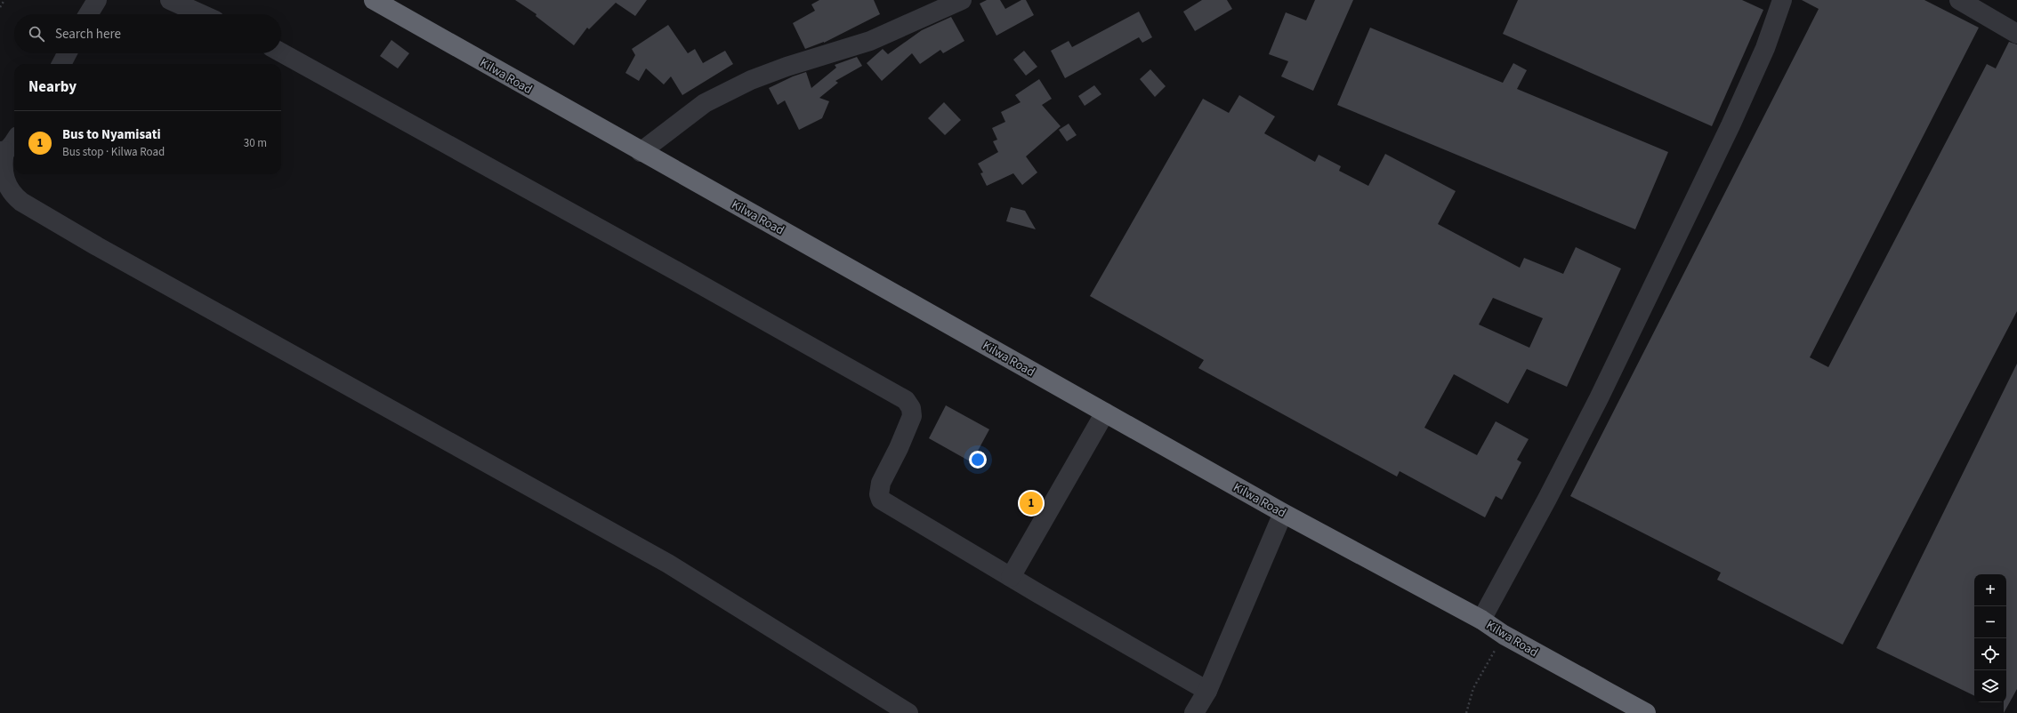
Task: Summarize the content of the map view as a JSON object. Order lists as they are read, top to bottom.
{
  "streets": {
    "highway": ["Kilwa Road"]
  },
  "page": {
    "search": "Search here",
    "heading": "Nearby",
    "list": [
      {
        "mark": "1",
        "name": "Bus to Nyamisati",
        "note": "Bus stop · Kilwa Road",
        "value": "30 m"
      }
    ],
    "pins": "1",
    "map_buttons": ["+", "−"]
  }
}
